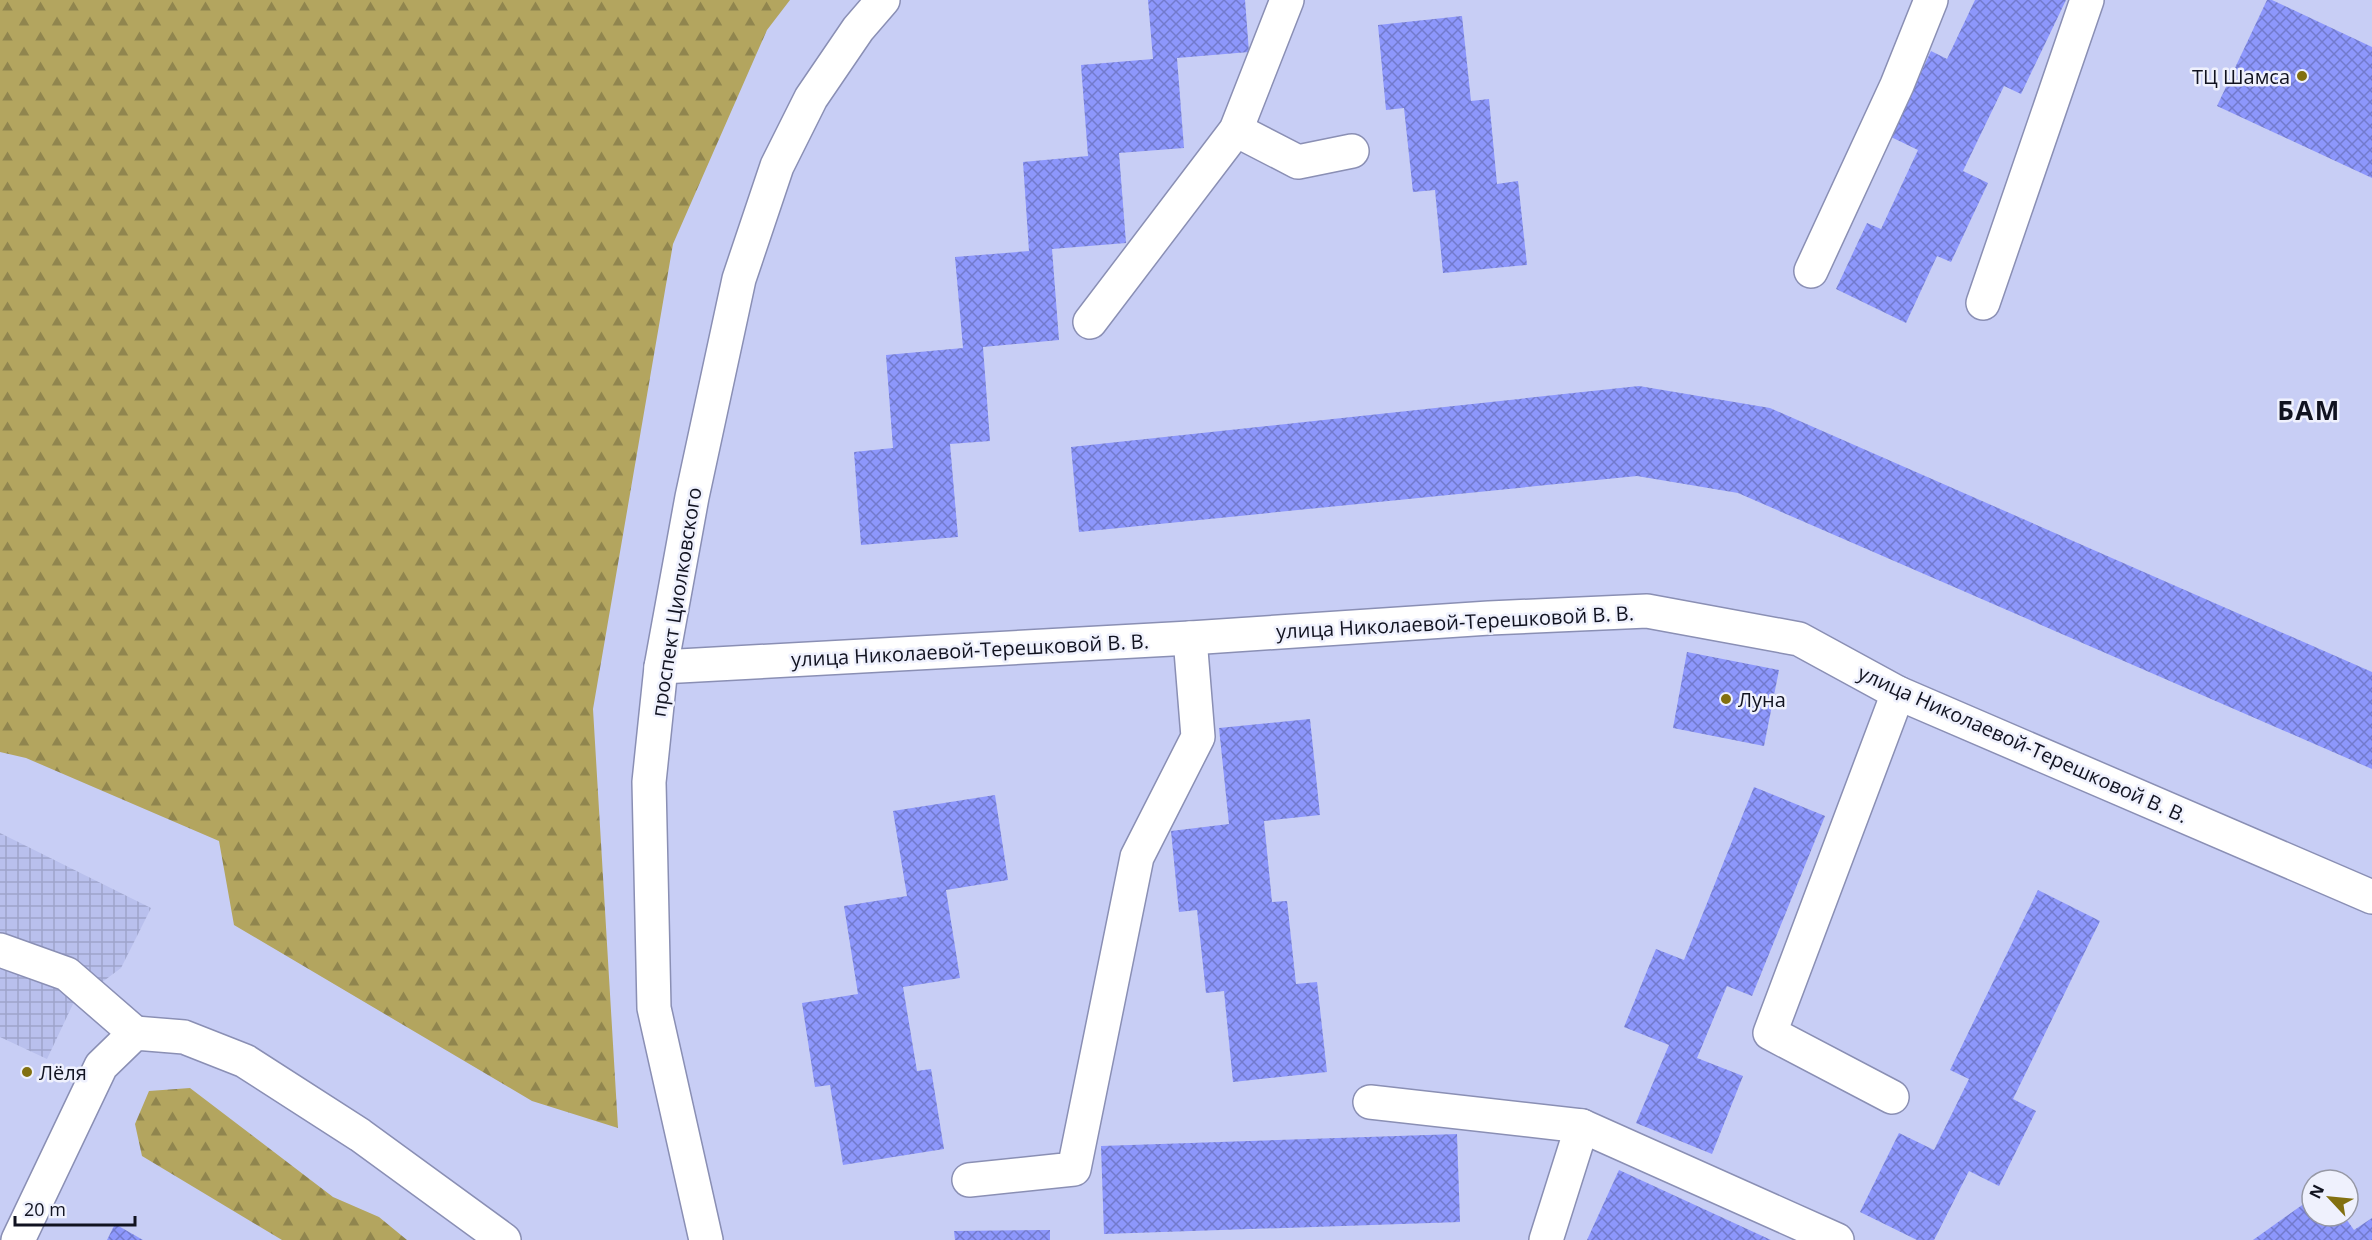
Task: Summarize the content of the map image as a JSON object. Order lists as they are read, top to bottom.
{
  "streets": {
    "street": ["проспект Циолковского", "улица Николаевой-Терешковой В. В."]
  },
  "crossings": [
    ["проспект Циолковского", "улица Николаевой-Терешковой В. В."]
  ],
  "districts": ["БАМ"],
  "places": ["ТЦ Шамса", "Луна", "Лёля"],
  "scale_bar": "20 m",
  "north": "top left"
}
